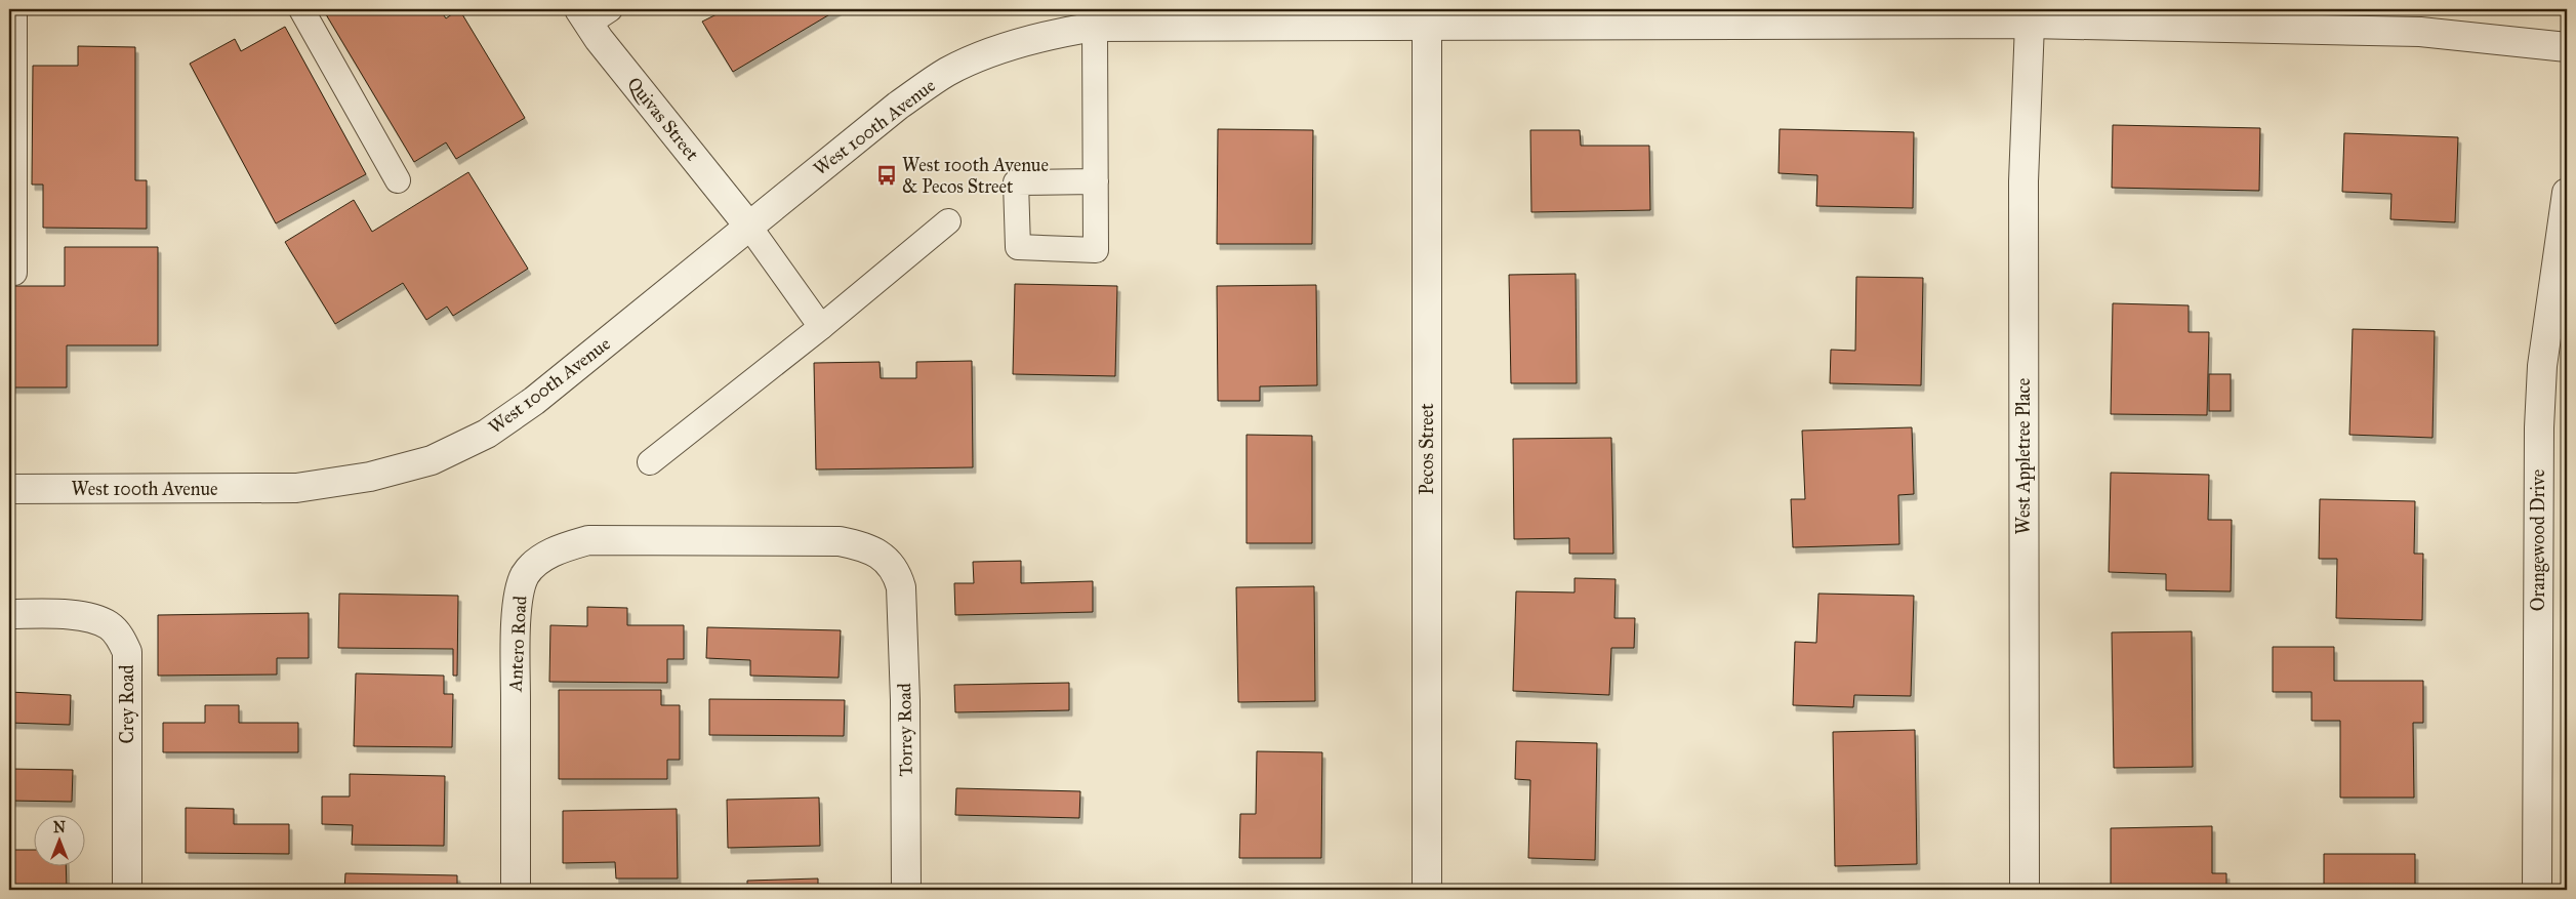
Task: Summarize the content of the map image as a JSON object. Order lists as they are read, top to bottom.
{
  "streets": {
    "street": [
      "Quivas Street",
      "West 100th Avenue",
      "Pecos Street",
      "West Appletree Place",
      "Orangewood Drive",
      "Antero Road",
      "Crey Road",
      "Torrey Road"
    ]
  },
  "crossings": [
    ["Quivas Street", "West 100th Avenue"],
    ["West 100th Avenue", "Pecos Street"],
    ["West 100th Avenue", "West Appletree Place"],
    ["Antero Road", "Torrey Road"]
  ],
  "places": {
    "bus stop": ["West 100th Avenue & Pecos Street"]
  },
  "north": "top"
}
